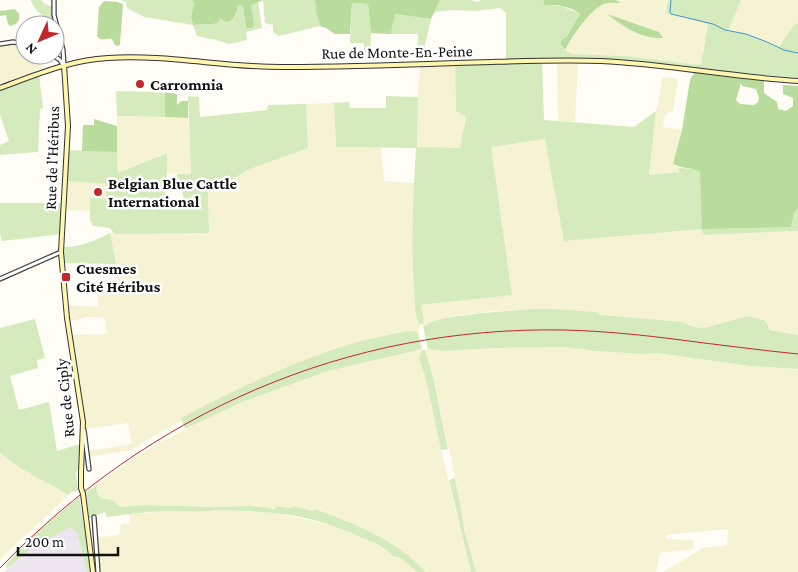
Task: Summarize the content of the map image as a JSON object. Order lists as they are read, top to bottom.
{
  "streets": {
    "main road": ["Rue de Monte-En-Peine", "Rue de l'Héribus", "Rue de Ciply"]
  },
  "crossings": [
    ["Rue de Monte-En-Peine", "Rue de l'Héribus"],
    ["Rue de l'Héribus", "Rue de Ciply"]
  ],
  "places": {
    "other": ["Carromnia", "Belgian Blue Cattle International"],
    "transit": ["Cuesmes Cité Héribus"]
  },
  "scale_bar": "200 m",
  "north": "bottom left"
}
